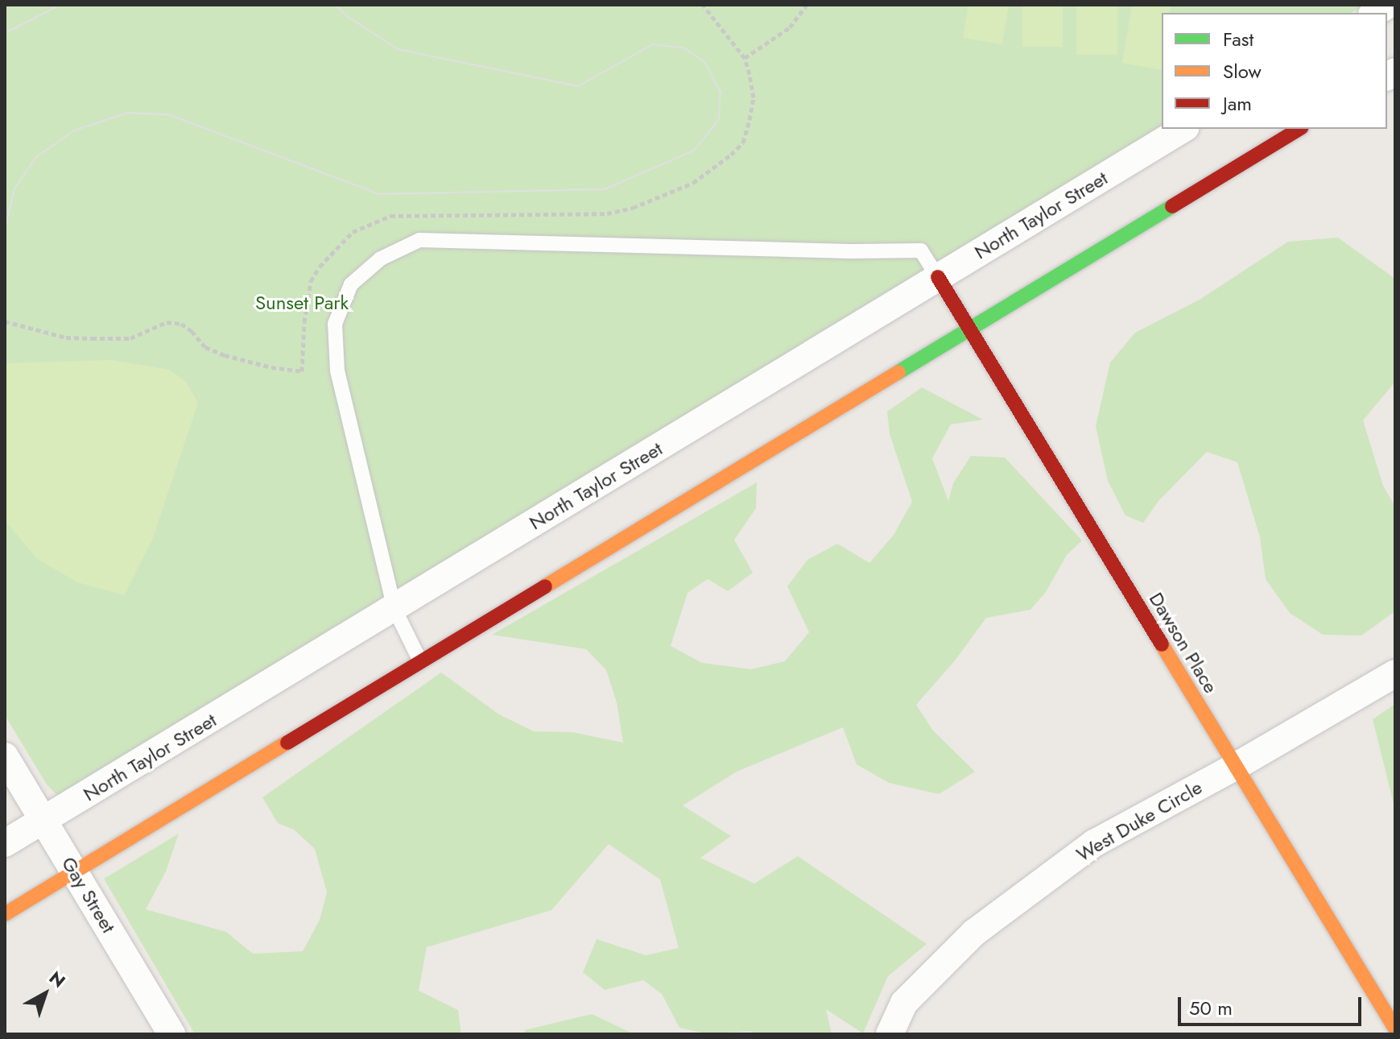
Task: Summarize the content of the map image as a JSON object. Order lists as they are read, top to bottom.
{
  "streets": {
    "street": [
      "North Taylor Street",
      "Dawson Place",
      "West Duke Circle",
      "Gay Street"
    ]
  },
  "crossings": [
    ["North Taylor Street", "Dawson Place"],
    ["North Taylor Street", "Gay Street"],
    ["Dawson Place", "West Duke Circle"]
  ],
  "parks": ["Sunset Park"],
  "legend": ["Fast", "Slow", "Jam"],
  "scale_bar": "50 m",
  "north": "top right"
}
